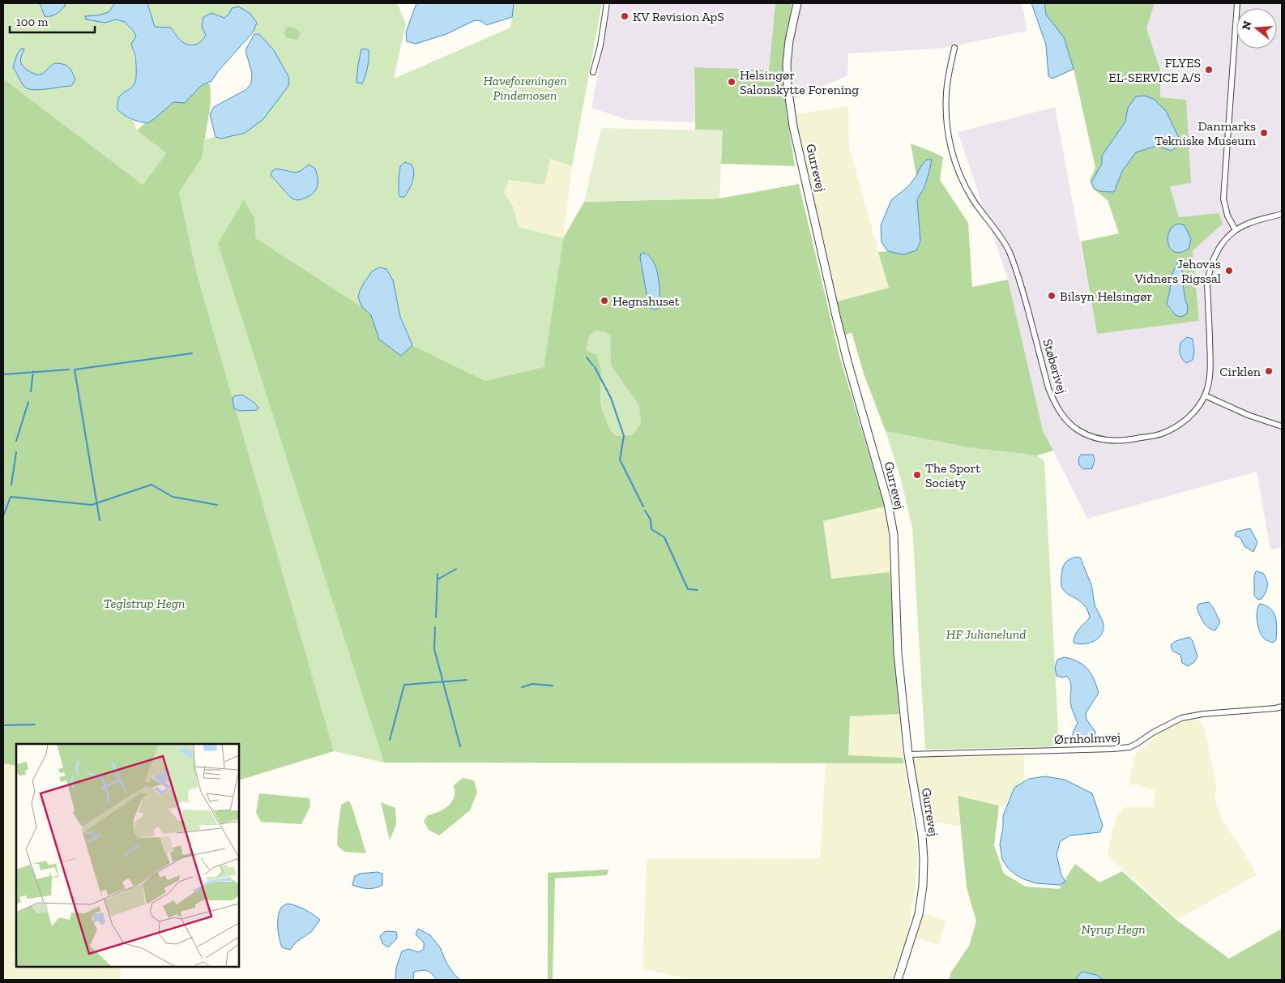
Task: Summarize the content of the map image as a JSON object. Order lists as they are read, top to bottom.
{
  "streets": {
    "street": ["Gurrevej", "Støberivej", "Ørnholmvej"]
  },
  "crossings": [
    ["Gurrevej", "Ørnholmvej"]
  ],
  "parks": [
    "Haveforeningen Pindemosen",
    "Teglstrup Hegn",
    "HF Julianelund",
    "Nyrup Hegn"
  ],
  "places": [
    "KV Revision ApS",
    "FLYES EL-SERVICE A/S",
    "Helsingør Salonskytte Forening",
    "Danmarks Tekniske Museum",
    "Jehovas Vidners Rigssal",
    "Bilsyn Helsingør",
    "Hegnshuset",
    "Cirklen",
    "The Sport Society"
  ],
  "scale_bar": "100 m",
  "north": "left"
}
